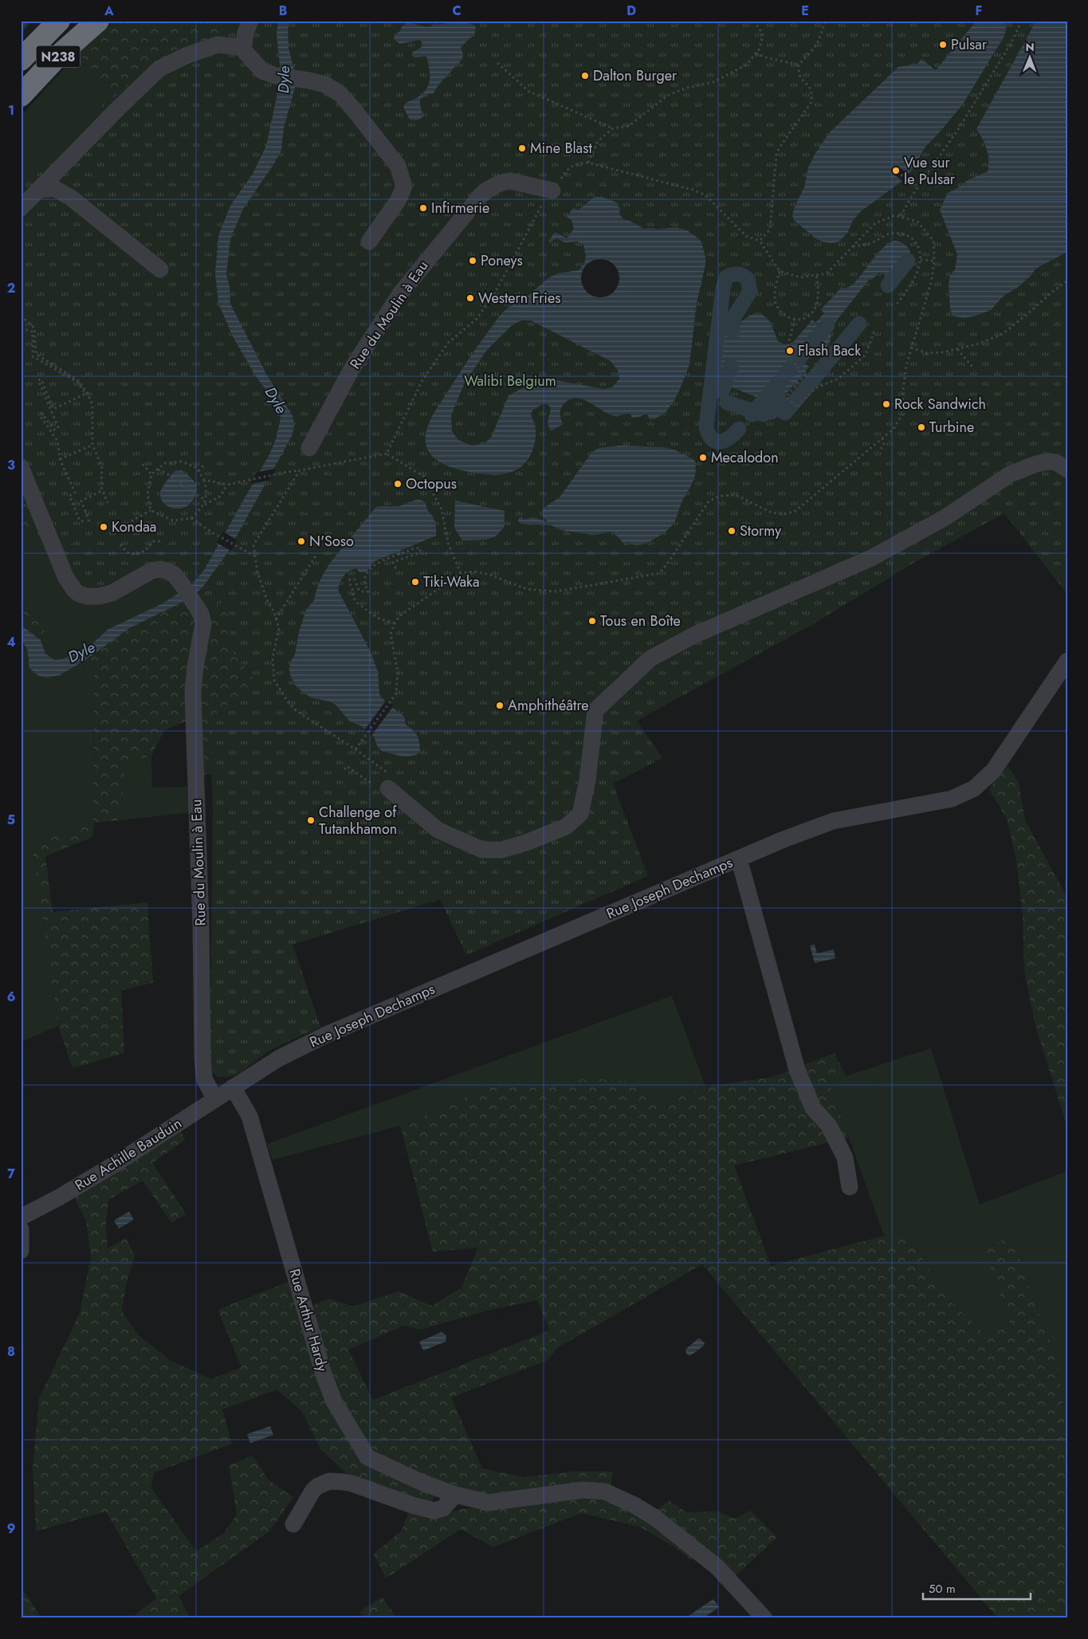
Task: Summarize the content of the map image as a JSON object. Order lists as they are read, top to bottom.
{
  "streets": {
    "highway": ["N238"],
    "street": [
      "Rue du Moulin à Eau",
      "Rue Joseph Dechamps",
      "Rue Achille Bauduin",
      "Rue Arthur Hardy"
    ]
  },
  "crossings": [
    ["Rue du Moulin à Eau", "Rue Achille Bauduin"],
    ["Rue Joseph Dechamps", "Rue Achille Bauduin"],
    ["Rue Joseph Dechamps", "Rue Arthur Hardy"],
    ["Rue Achille Bauduin", "Rue Arthur Hardy"]
  ],
  "water": ["Dyle"],
  "parks": ["Walibi Belgium"],
  "places": [
    "Pulsar",
    "Dalton Burger",
    "Mine Blast",
    "Vue sur le Pulsar",
    "Infirmerie",
    "Poneys",
    "Western Fries",
    "Flash Back",
    "Rock Sandwich",
    "Turbine",
    "Mecalodon",
    "Octopus",
    "Kondaa",
    "Stormy",
    "N'Soso",
    "Tiki-Waka",
    "Tous en Boîte",
    "Amphithéâtre",
    "Challenge of Tutankhamon"
  ],
  "scale_bar": "50 m",
  "north": "top",
  "grid": {
    "columns": [
      "A",
      "B",
      "C",
      "D",
      "E",
      "F"
    ],
    "rows": [
      "1",
      "2",
      "3",
      "4",
      "5",
      "6",
      "7",
      "8",
      "9"
    ]
  }
}
